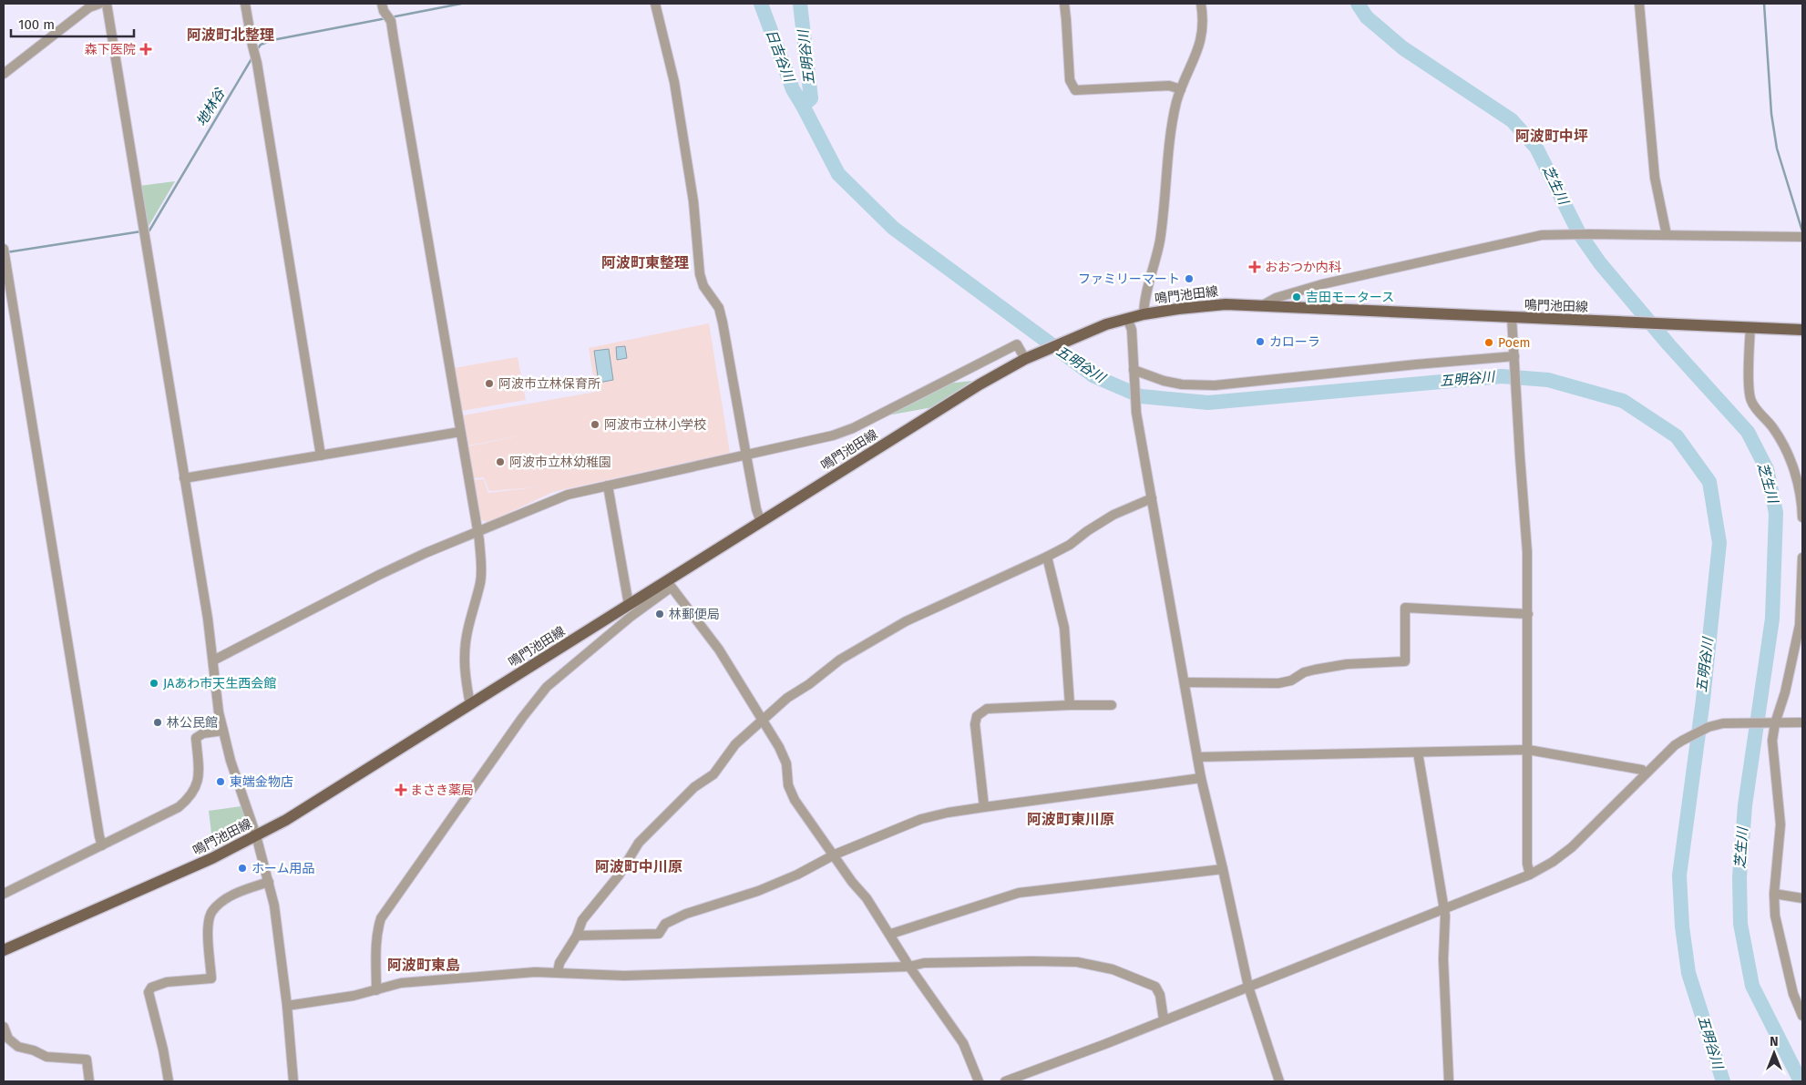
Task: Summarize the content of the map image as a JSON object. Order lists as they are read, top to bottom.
{
  "streets": {
    "main road": ["鳴門池田線"]
  },
  "districts": [
    "阿波町北整理",
    "阿波町中坪",
    "阿波町東整理",
    "阿波町東川原",
    "阿波町中川原",
    "阿波町東島"
  ],
  "water": [
    "日吉谷川",
    "五明谷川",
    "地林谷",
    "芝生川"
  ],
  "places": {
    "health": ["森下医院", "おおつか内科", "まさき薬局"],
    "other": [
      "ファミリーマート",
      "吉田モータース",
      "カローラ",
      "Poem",
      "阿波市立林保育所",
      "阿波市立林小学校",
      "阿波市立林幼稚園",
      "林郵便局",
      "JAあわ市天生西会館",
      "林公民館",
      "東端金物店",
      "ホーム用品"
    ]
  },
  "scale_bar": "100 m",
  "north": "top"
}
